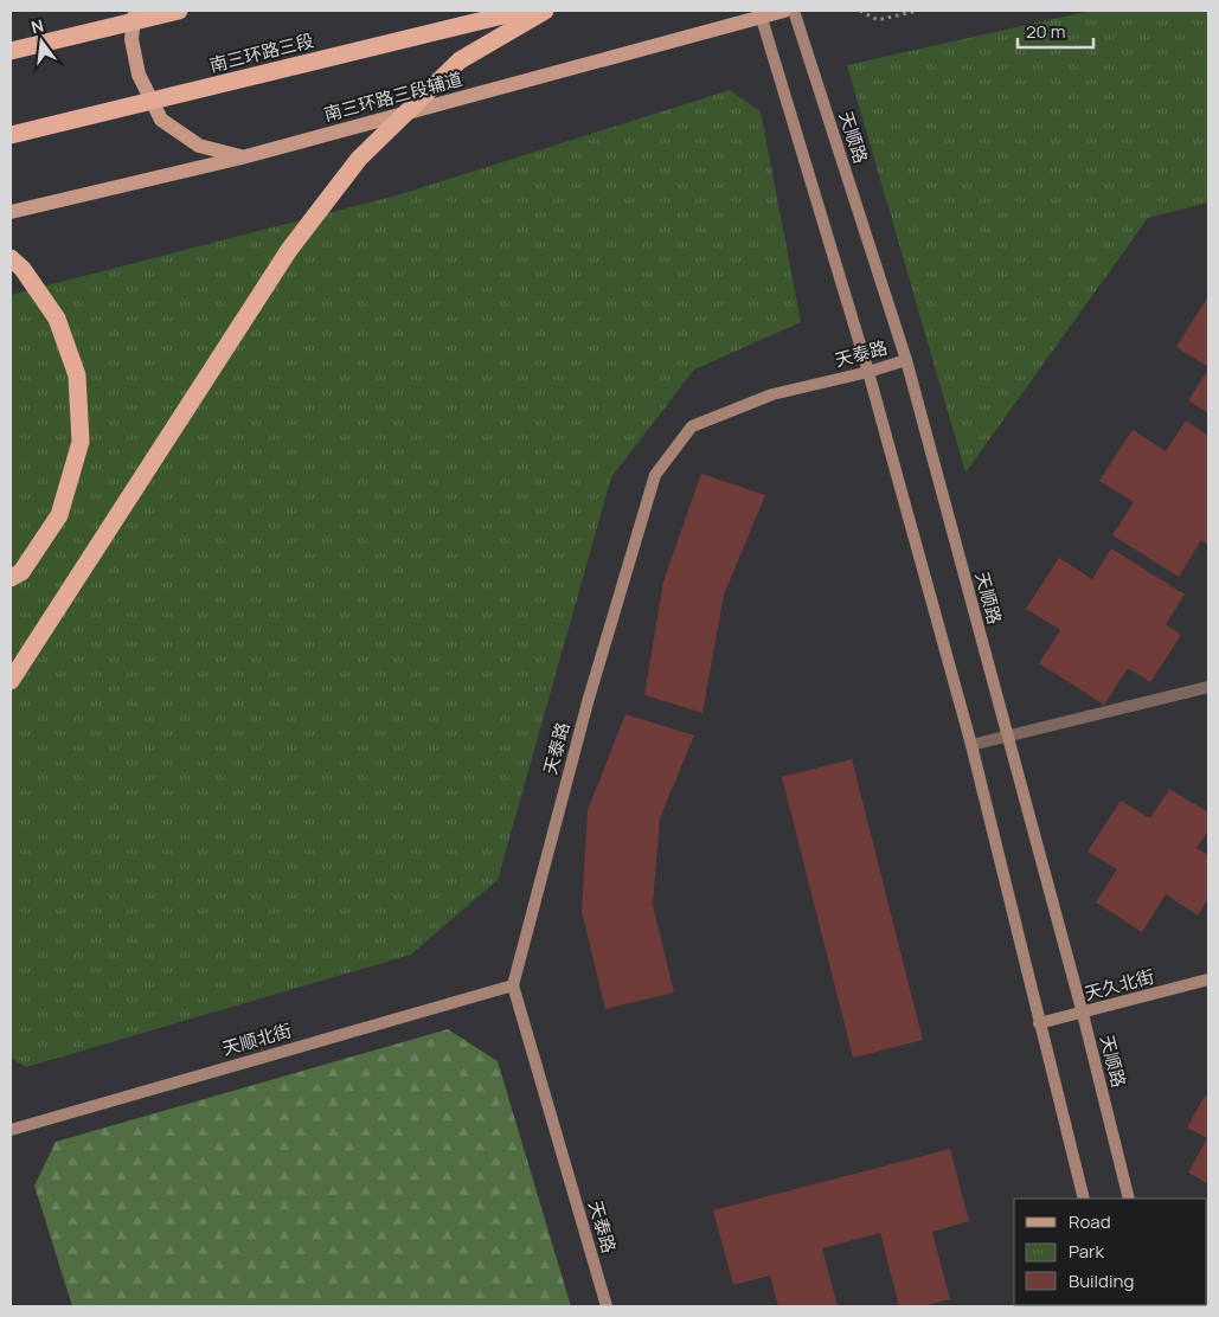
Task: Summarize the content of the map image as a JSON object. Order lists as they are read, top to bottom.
{
  "streets": {
    "highway": ["南三环路三段"],
    "main road": ["南三环路三段辅道"],
    "street": [
      "天顺路",
      "天泰路",
      "天久北街",
      "天顺北街"
    ]
  },
  "crossings": [
    ["天顺路", "天泰路"],
    ["天顺路", "天久北街"],
    ["天泰路", "天顺北街"]
  ],
  "legend": ["Road", "Park", "Building"],
  "scale_bar": "20 m",
  "north": "top"
}
